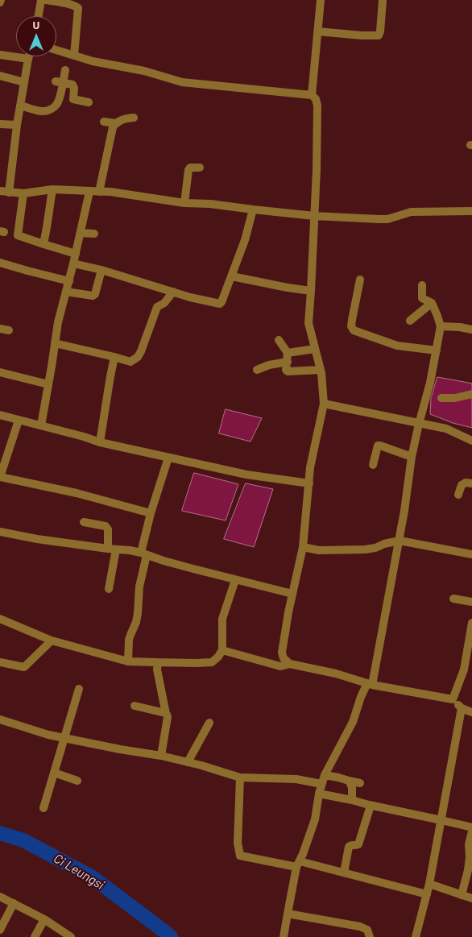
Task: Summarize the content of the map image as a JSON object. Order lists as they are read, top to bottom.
{
  "water": ["Ci Leungsi"],
  "north": "top"
}
